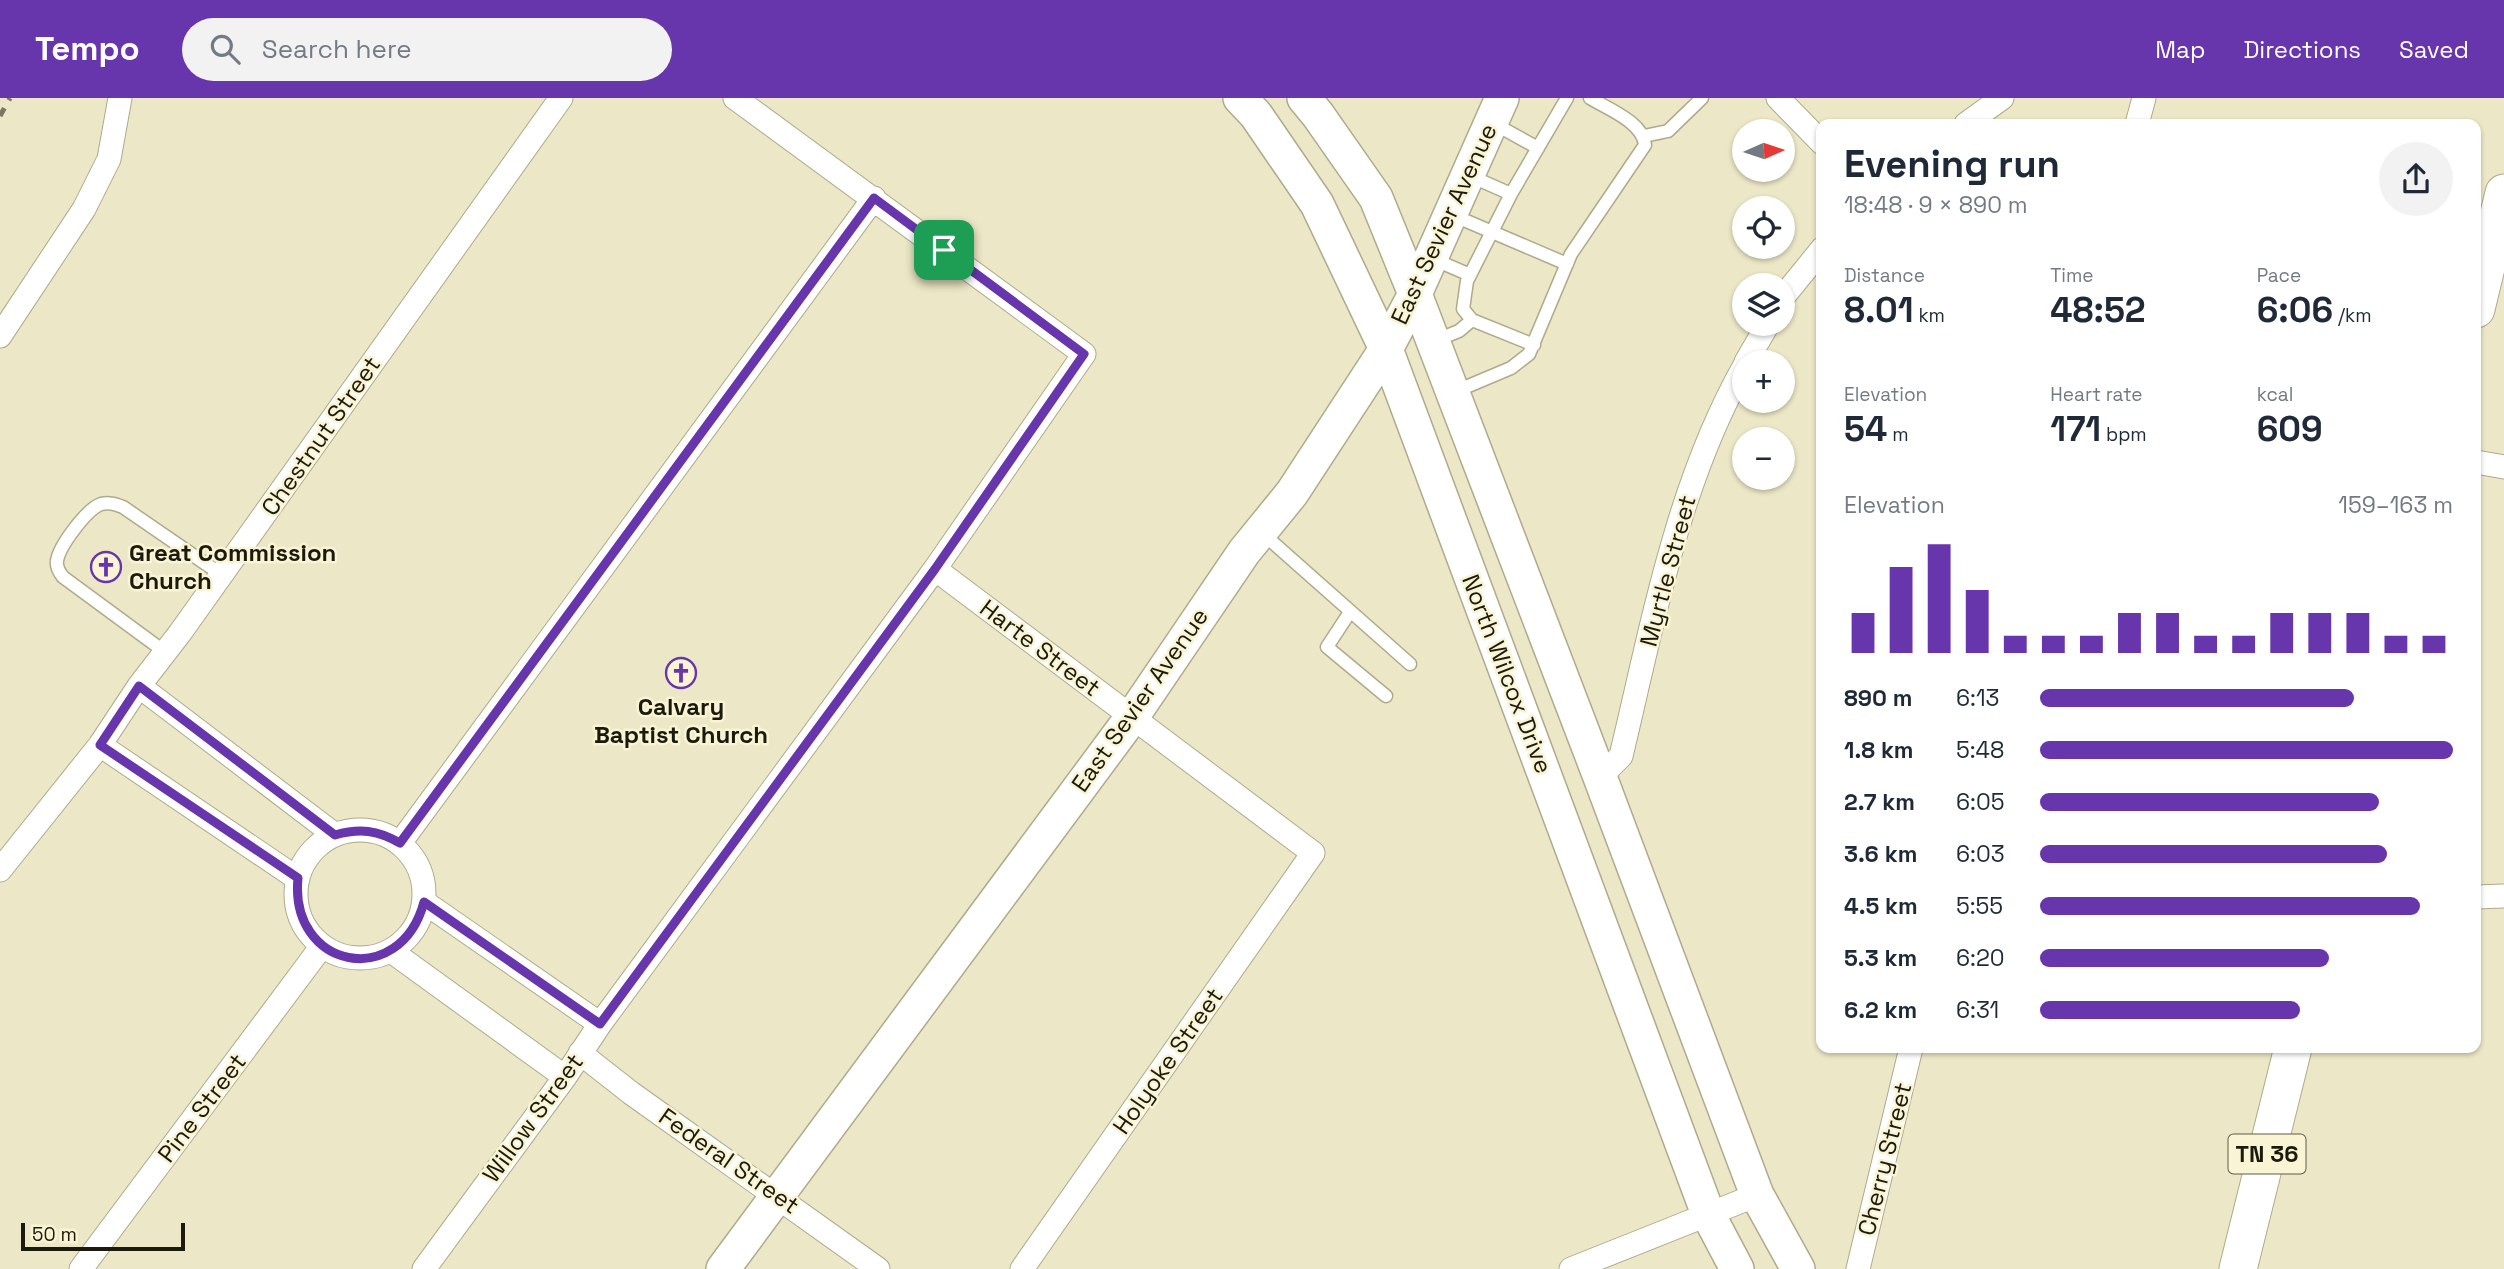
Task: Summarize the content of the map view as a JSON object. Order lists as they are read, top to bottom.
{
  "streets": {
    "main road": ["East Sevier Avenue", "North Wilcox Drive", "TN 36"],
    "street": [
      "Chestnut Street",
      "Myrtle Street",
      "Harte Street",
      "Holyoke Street",
      "Pine Street",
      "Willow Street",
      "Cherry Street",
      "Federal Street"
    ]
  },
  "crossings": [
    ["East Sevier Avenue", "Harte Street"],
    ["East Sevier Avenue", "North Wilcox Drive"],
    ["East Sevier Avenue", "Federal Street"],
    ["Myrtle Street", "North Wilcox Drive"],
    ["Harte Street", "Holyoke Street"],
    ["Harte Street", "Willow Street"],
    ["Willow Street", "Federal Street"]
  ],
  "places": {
    "church": ["Great Commission Church", "Calvary Baptist Church"]
  },
  "scale_bar": "50 m",
  "north": "right",
  "page": {
    "header": "Tempo",
    "search": "Search here",
    "nav": ["Map", "Directions", "Saved"],
    "map_buttons": ["+", "−"],
    "heading": ["Evening run", "18:48 · 9 × 890 m"],
    "stats": [
      ["Distance", "8.01 km"],
      ["Time", "48:52"],
      ["Pace", "6:06 /km"],
      ["Elevation", "54 m"],
      ["Heart rate", "171 bpm"],
      ["kcal", "609"]
    ],
    "chart": ["Elevation", "159–163 m"],
    "list": [
      {
        "name": "890 m",
        "note": "6:13"
      },
      {
        "name": "1.8 km",
        "note": "5:48"
      },
      {
        "name": "2.7 km",
        "note": "6:05"
      },
      {
        "name": "3.6 km",
        "note": "6:03"
      },
      {
        "name": "4.5 km",
        "note": "5:55"
      },
      {
        "name": "5.3 km",
        "note": "6:20"
      },
      {
        "name": "6.2 km",
        "note": "6:31"
      }
    ],
    "scale": "50 m"
  }
}
